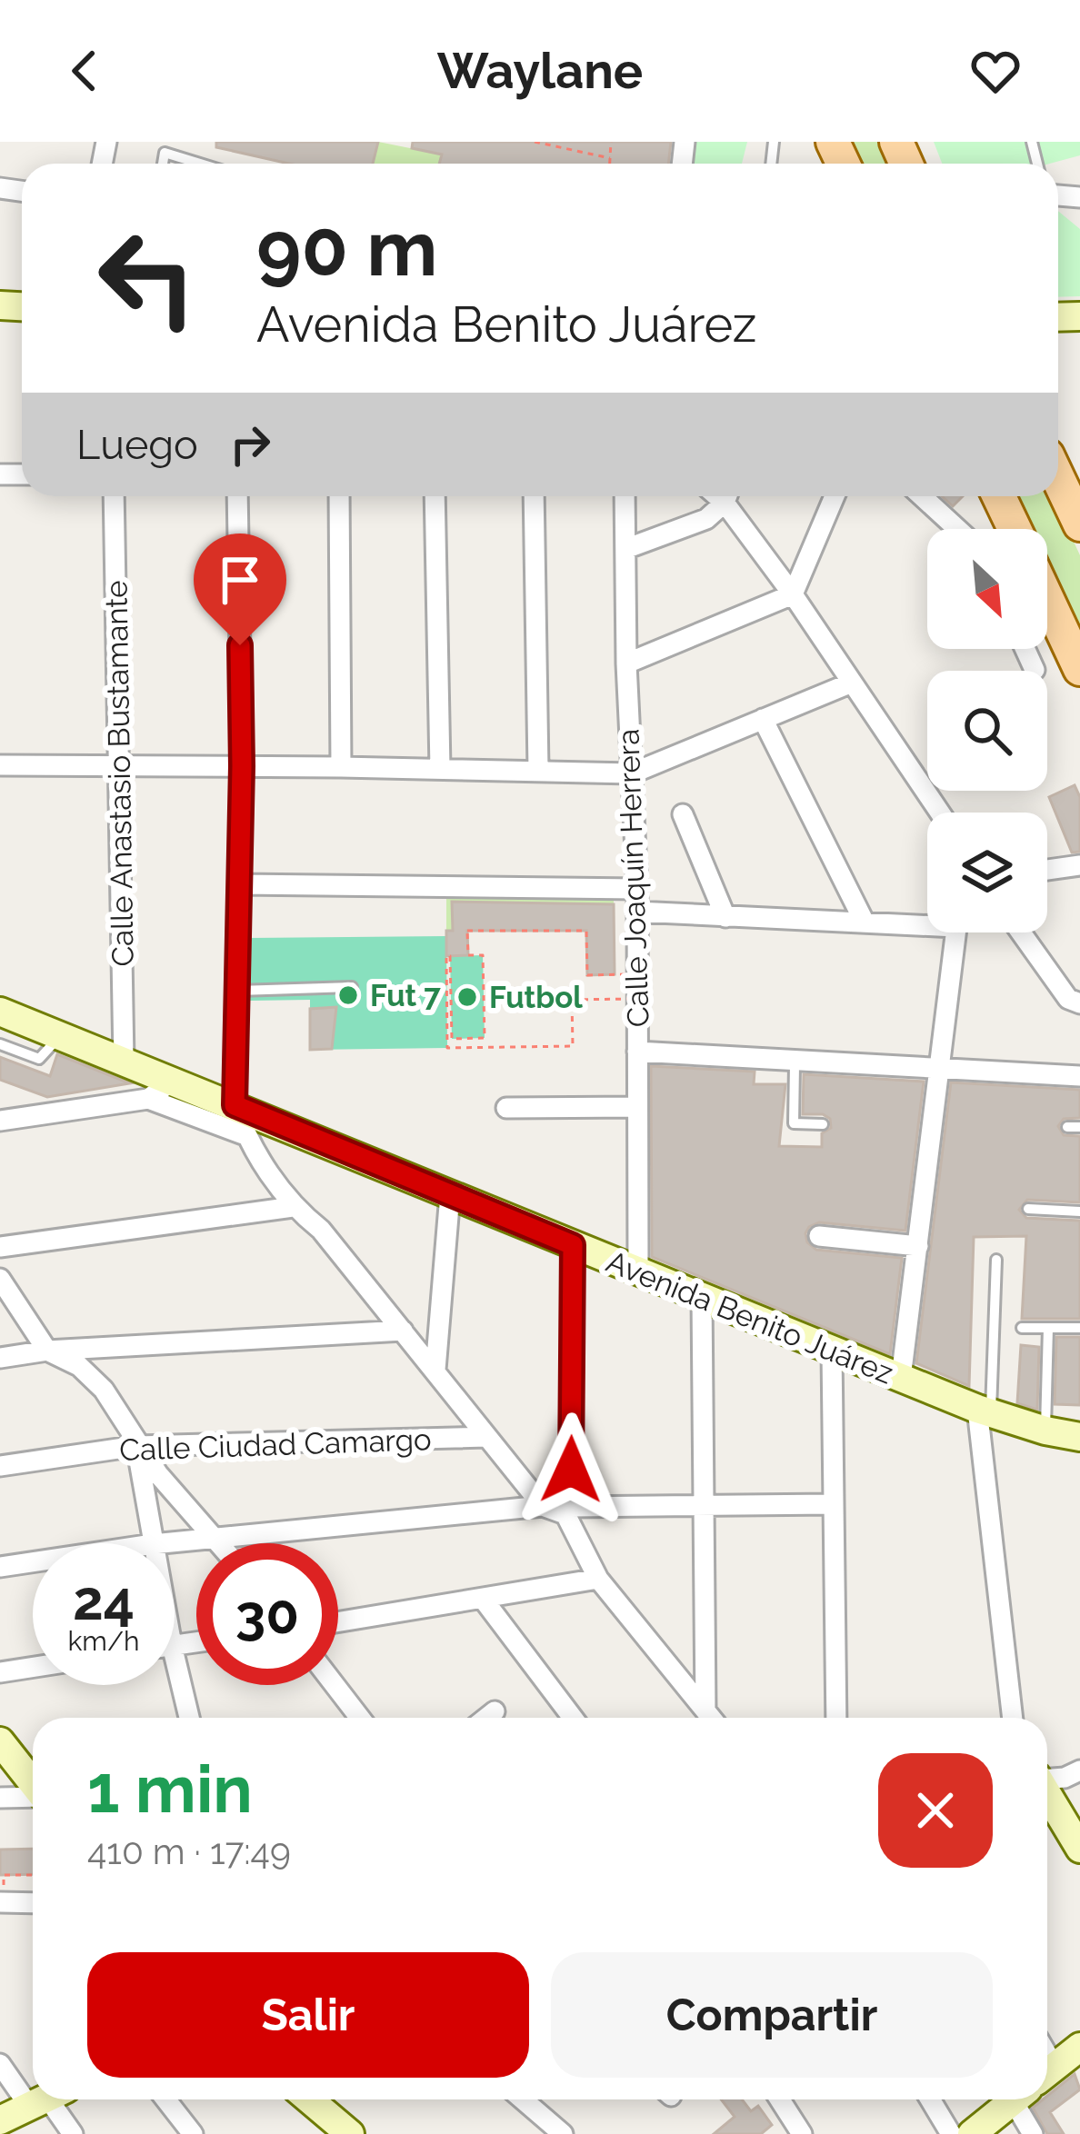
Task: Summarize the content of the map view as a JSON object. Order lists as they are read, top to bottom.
{
  "streets": {
    "street": [
      "Calle Anastasio Bustamante",
      "Calle Joaquín Herrera",
      "Avenida Benito Juárez",
      "Calle Ciudad Camargo"
    ]
  },
  "crossings": [
    ["Calle Anastasio Bustamante", "Avenida Benito Juárez"],
    ["Calle Joaquín Herrera", "Avenida Benito Juárez"]
  ],
  "places": ["Fut 7", "Futbol"],
  "north": "bottom right",
  "page": {
    "header": "Waylane",
    "turn": ["90 m", "Avenida Benito Juárez"],
    "then": "Luego",
    "speed": "24 km/h",
    "limit": "30",
    "heading": ["1 min", "410 m · 17:49"],
    "buttons": ["Salir", "Compartir"]
  }
}
